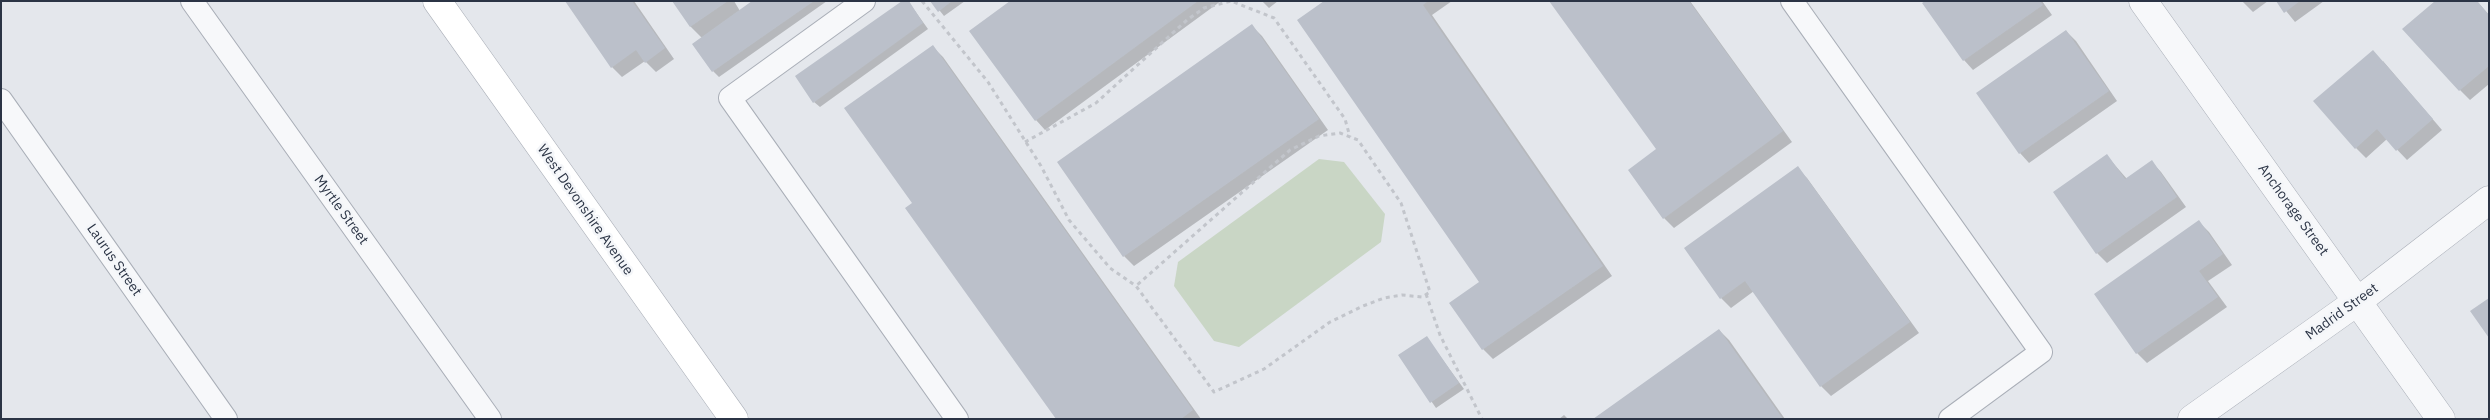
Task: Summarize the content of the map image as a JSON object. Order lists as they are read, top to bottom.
{
  "streets": {
    "main road": ["West Devonshire Avenue"],
    "street": ["Anchorage Street", "Madrid Street"],
    "lane": ["Myrtle Street", "Laurus Street"]
  },
  "crossings": [
    ["Anchorage Street", "Madrid Street"]
  ]
}
